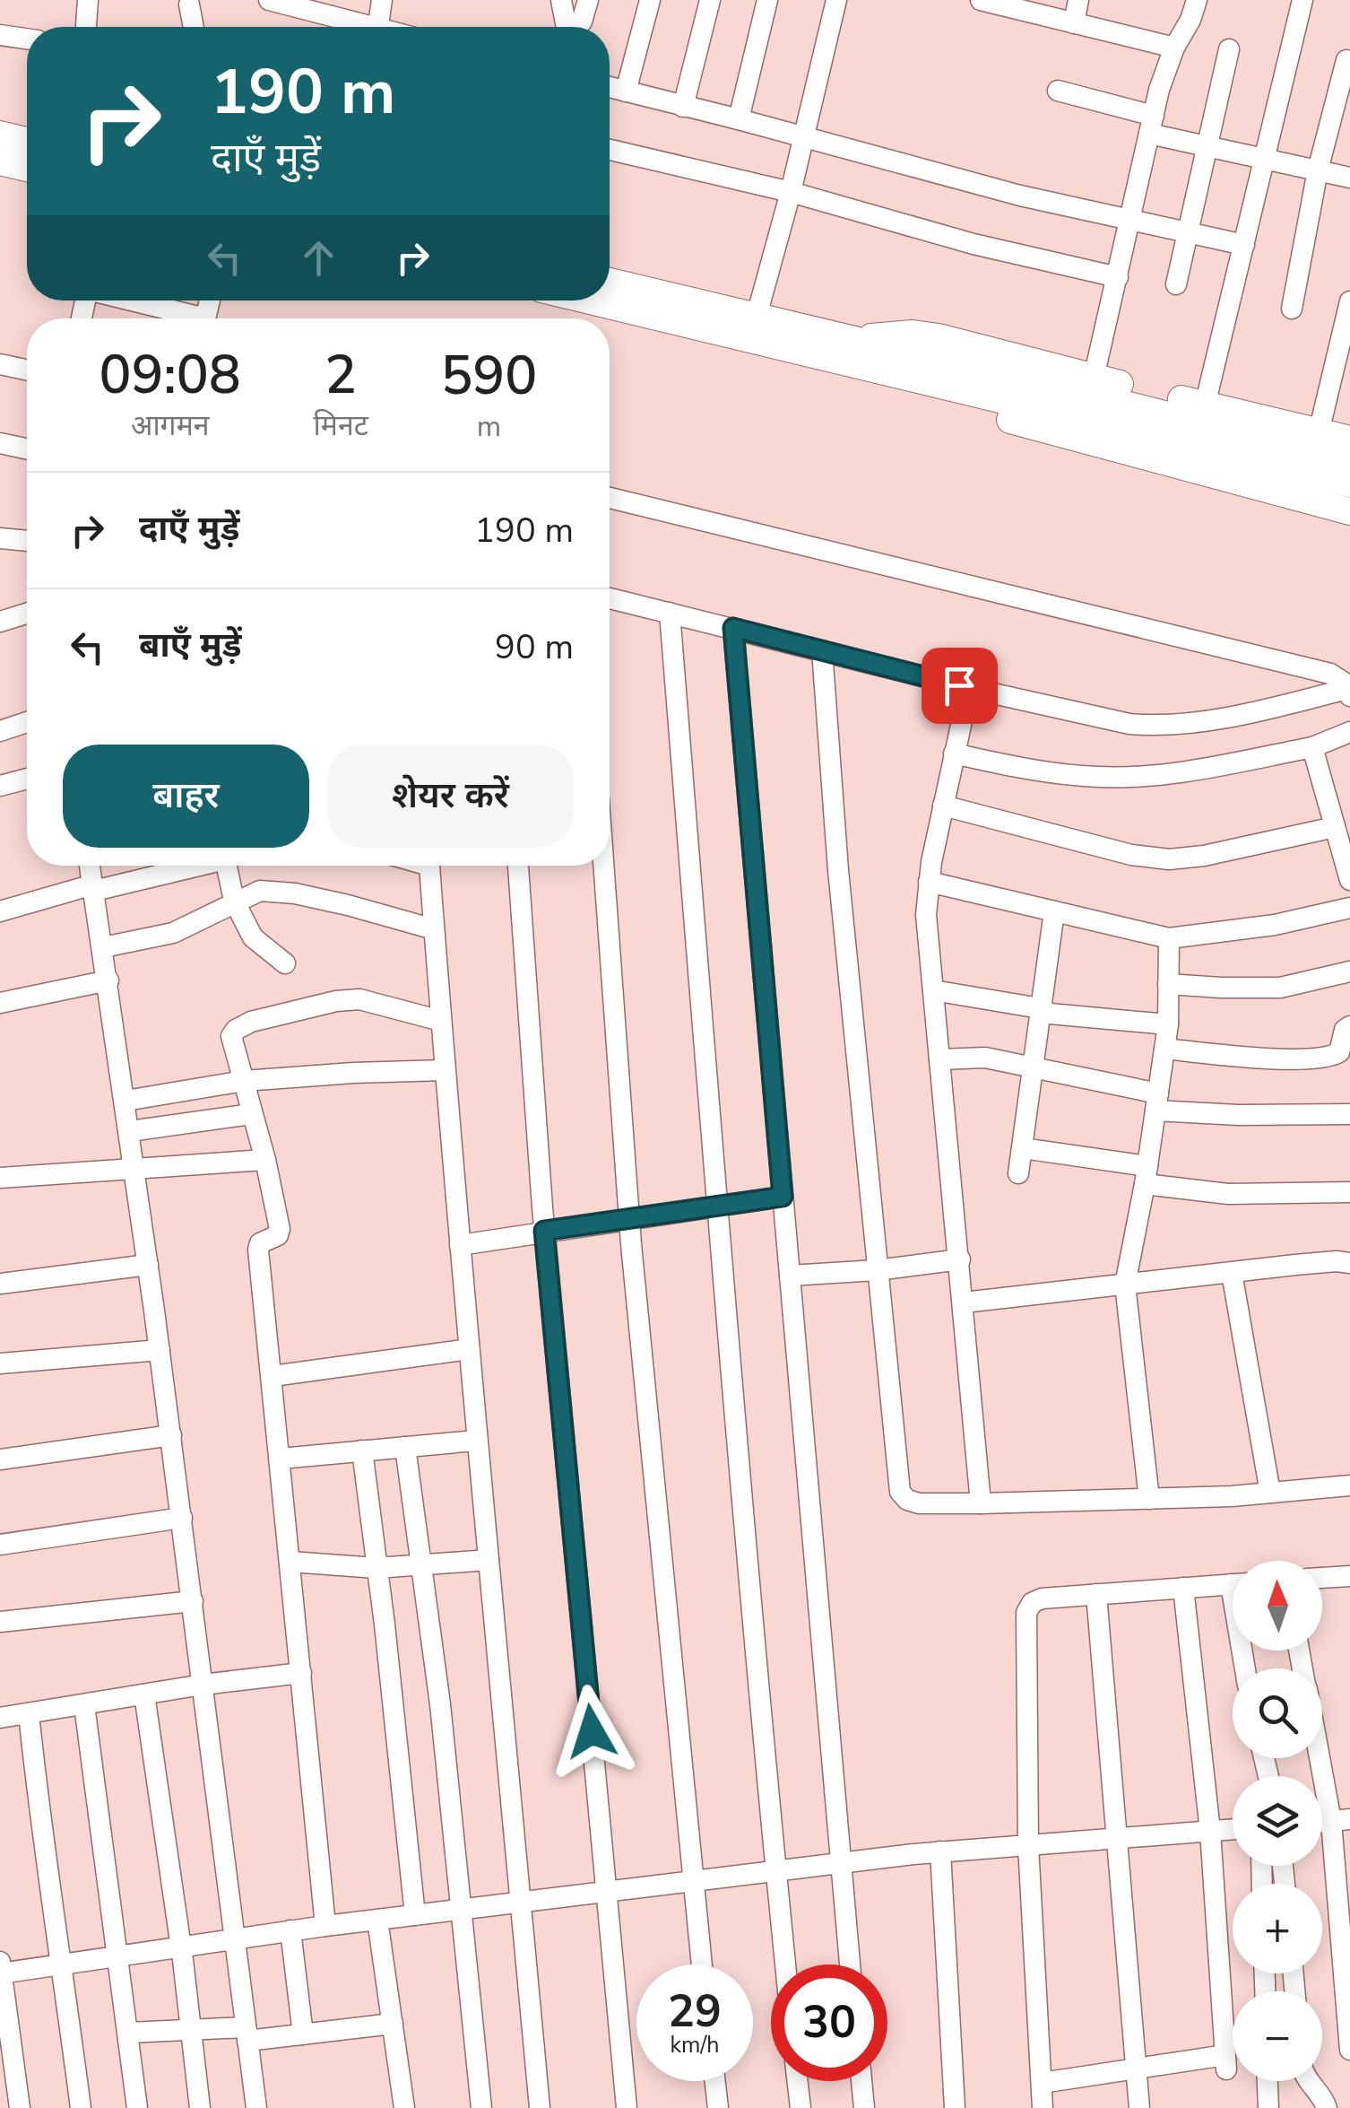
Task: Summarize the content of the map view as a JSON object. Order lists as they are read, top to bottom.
{
  "north": "top",
  "page": {
    "turn": ["190 m", "दाएँ मुड़ें"],
    "eta": [
      "09:08",
      "आगमन",
      "2",
      "मिनट",
      "590",
      "m"
    ],
    "list": [
      {
        "name": "दाएँ मुड़ें",
        "value": "190 m"
      },
      {
        "name": "बाएँ मुड़ें",
        "value": "90 m"
      }
    ],
    "buttons": ["बाहर", "शेयर करें"],
    "map_buttons": ["+", "−"],
    "speed": "29 km/h",
    "limit": "30"
  }
}
